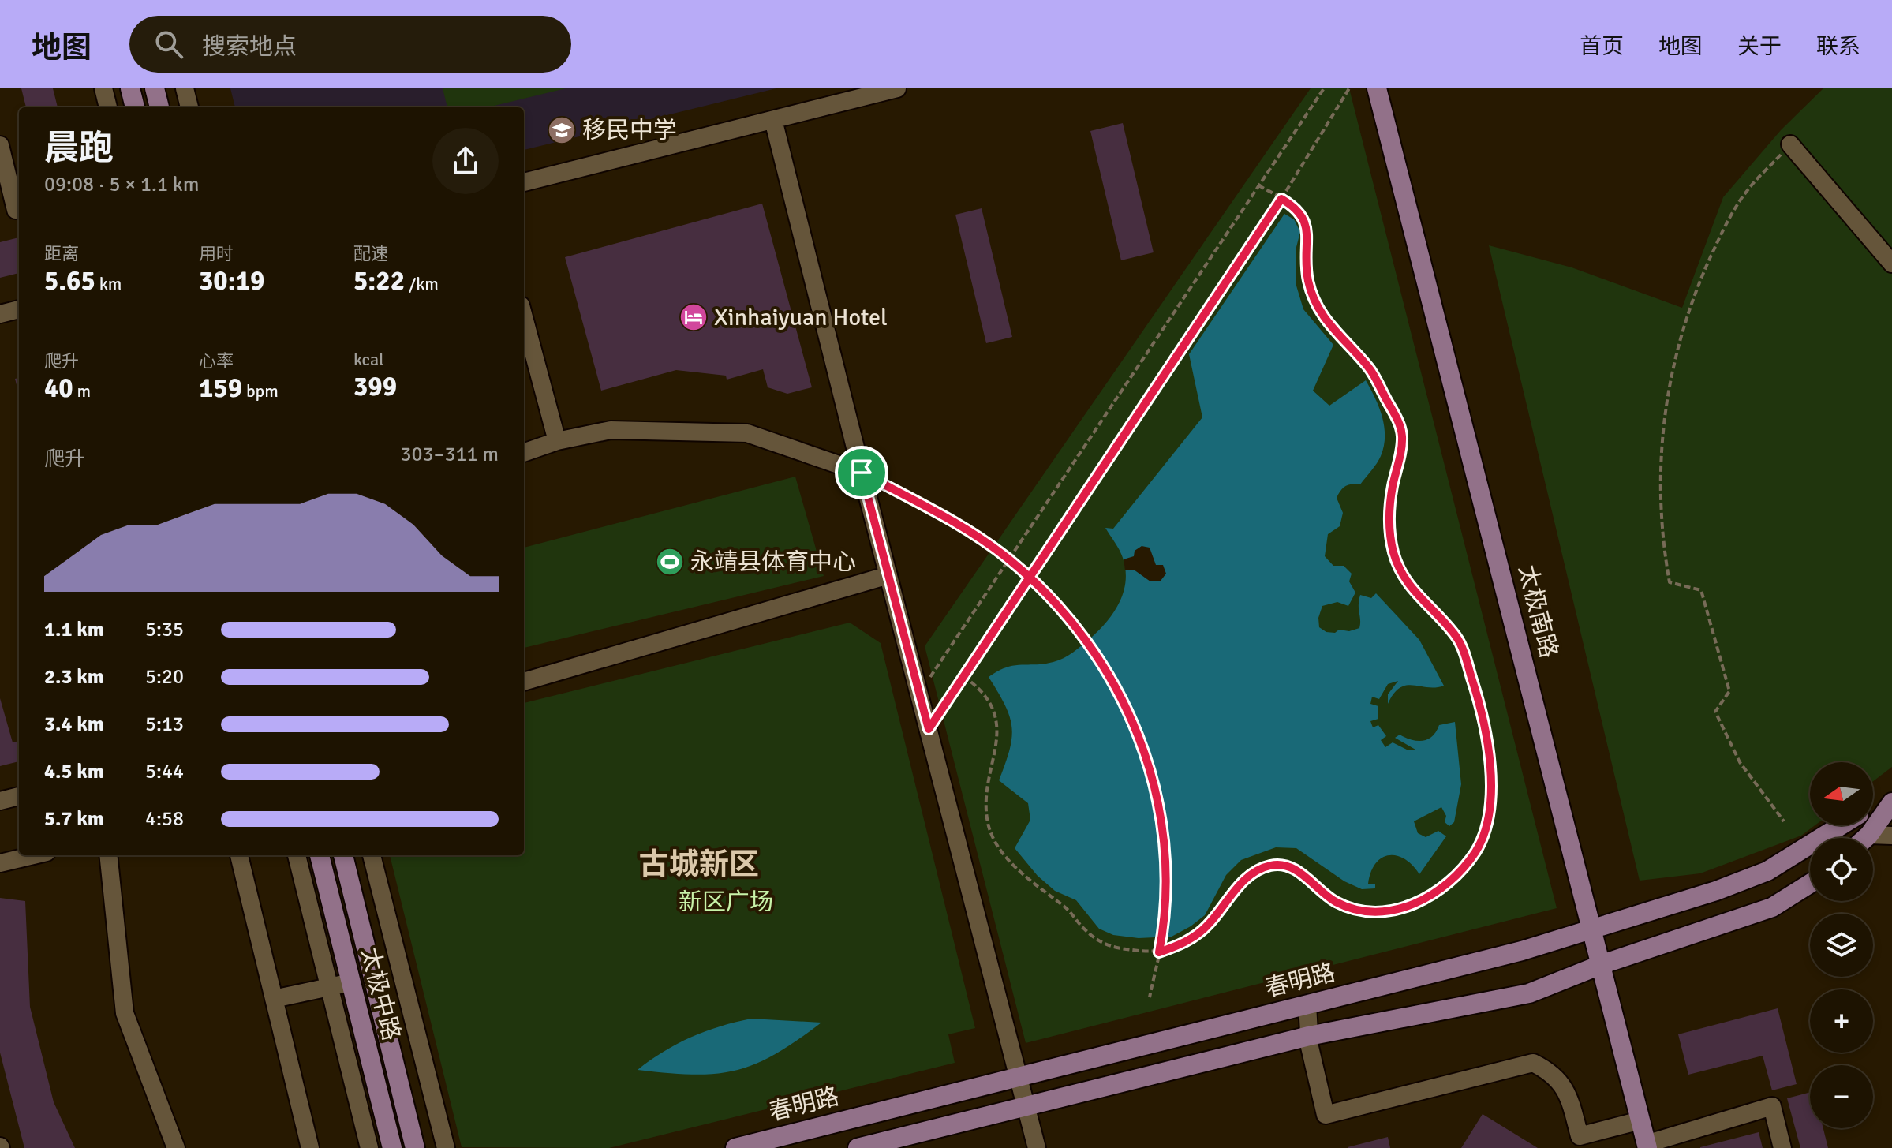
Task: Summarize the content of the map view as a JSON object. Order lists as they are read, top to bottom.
{
  "streets": {
    "main road": ["太极南路", "春明路", "太极中路"]
  },
  "crossings": [
    ["太极南路", "春明路"]
  ],
  "districts": ["古城新区"],
  "parks": ["新区广场"],
  "places": {
    "school or university": ["移民中学"],
    "hotel": ["Xinhaiyuan Hotel"],
    "sports": ["永靖县体育中心"]
  },
  "north": "left",
  "page": {
    "header": "地图",
    "search": "搜索地点",
    "nav": [
      "首页",
      "地图",
      "关于",
      "联系"
    ],
    "heading": ["晨跑", "09:08 · 5 × 1.1 km"],
    "stats": [
      ["距离", "5.65 km"],
      ["用时", "30:19"],
      ["配速", "5:22 /km"],
      ["爬升", "40 m"],
      ["心率", "159 bpm"],
      ["kcal", "399"]
    ],
    "chart": ["爬升", "303–311 m"],
    "list": [
      {
        "name": "1.1 km",
        "note": "5:35"
      },
      {
        "name": "2.3 km",
        "note": "5:20"
      },
      {
        "name": "3.4 km",
        "note": "5:13"
      },
      {
        "name": "4.5 km",
        "note": "5:44"
      },
      {
        "name": "5.7 km",
        "note": "4:58"
      }
    ],
    "map_buttons": ["+", "−"]
  }
}
